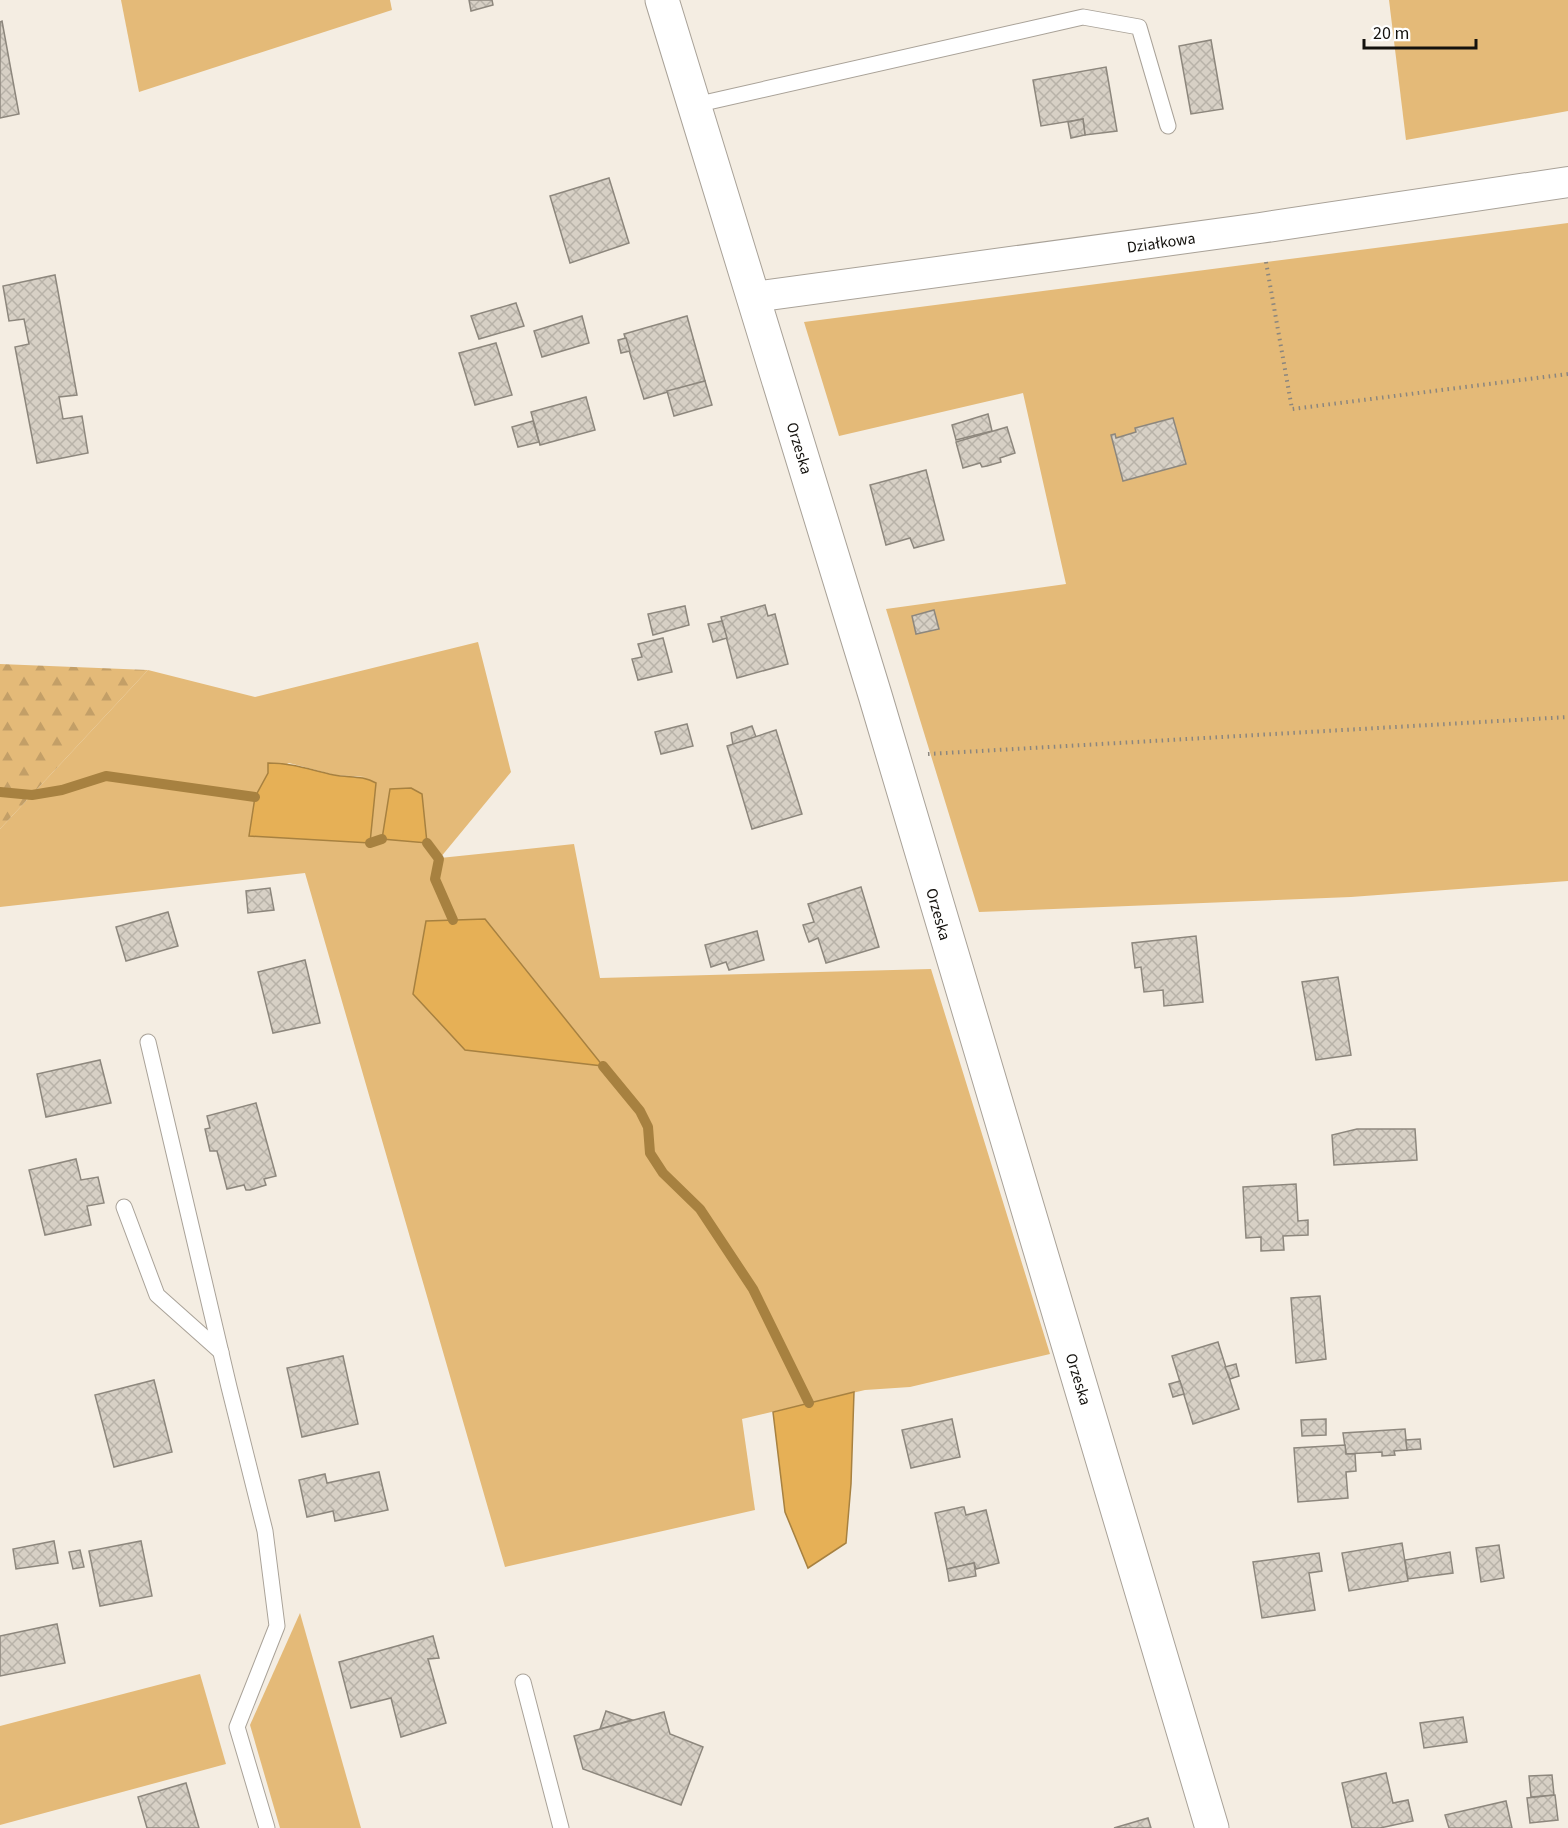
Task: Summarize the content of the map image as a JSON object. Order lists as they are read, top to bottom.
{
  "streets": {
    "street": ["Działkowa", "Orzeska"]
  },
  "crossings": [
    ["Działkowa", "Orzeska"]
  ],
  "scale_bar": "20 m"
}
